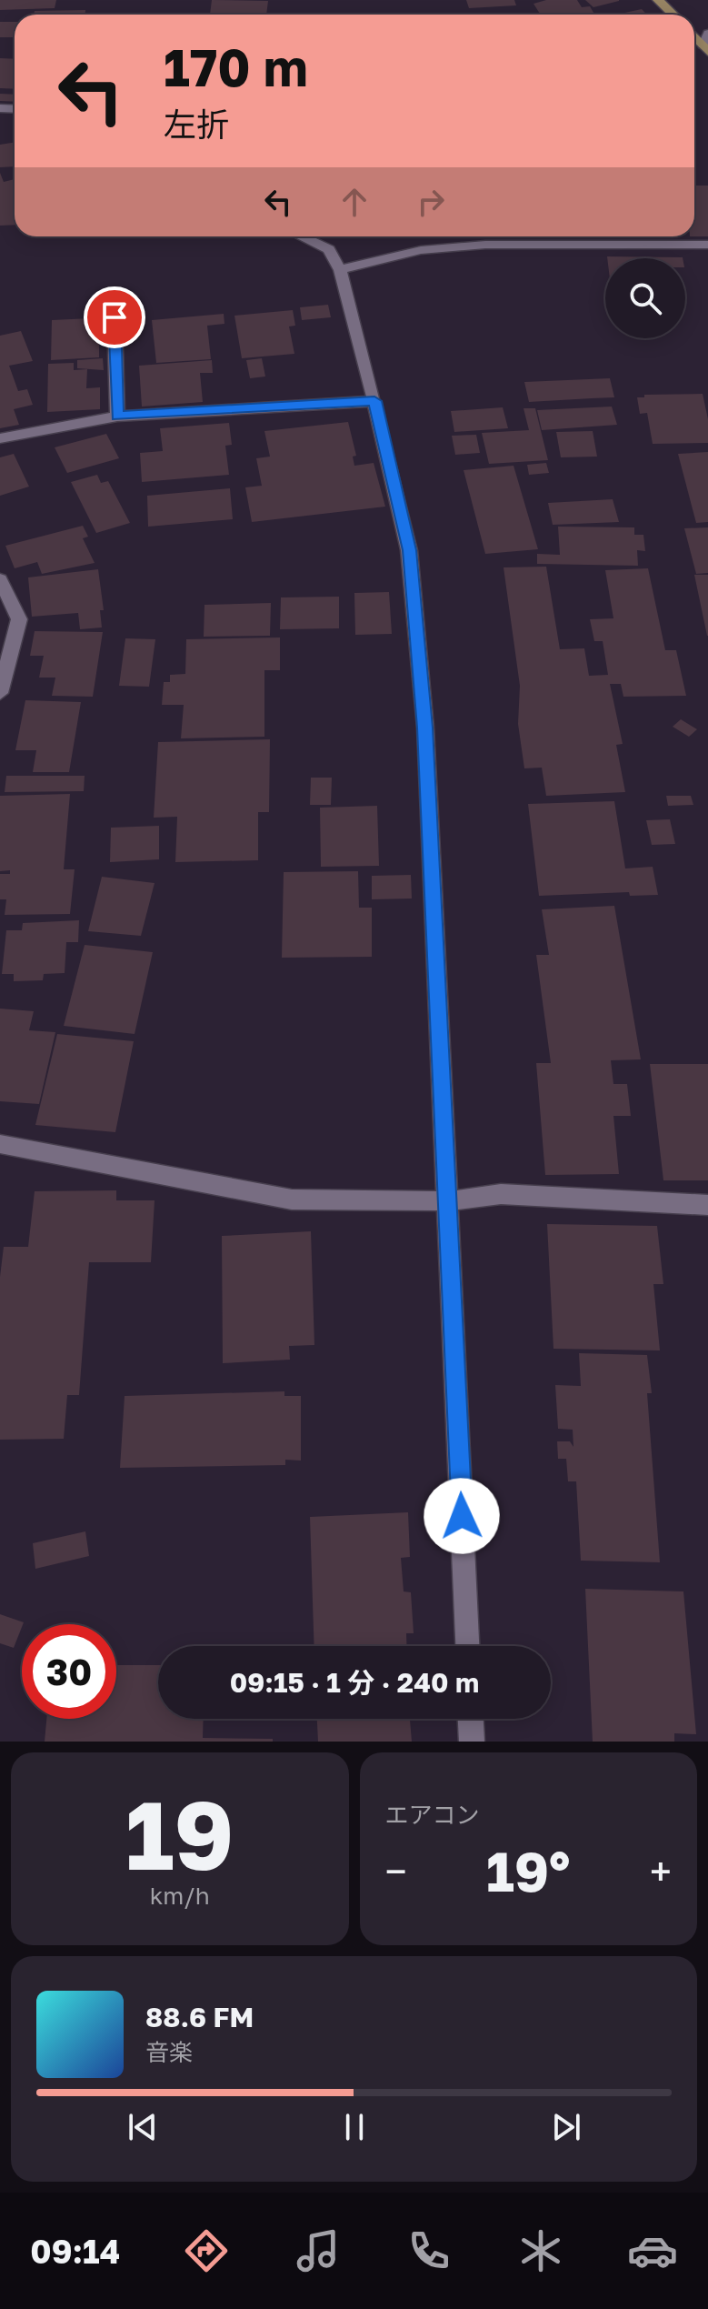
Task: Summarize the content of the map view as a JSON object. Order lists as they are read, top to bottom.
{
  "page": {
    "turn": ["170 m", "左折"],
    "limit": "30",
    "trip": "09:15 · 1 分 · 240 m",
    "tile": [
      ["19", "km/h"],
      "エアコン"
    ],
    "heat": ["−", "19°", "+"],
    "song": ["88.6 FM", "音楽"],
    "tabs": "09:14"
  }
}
